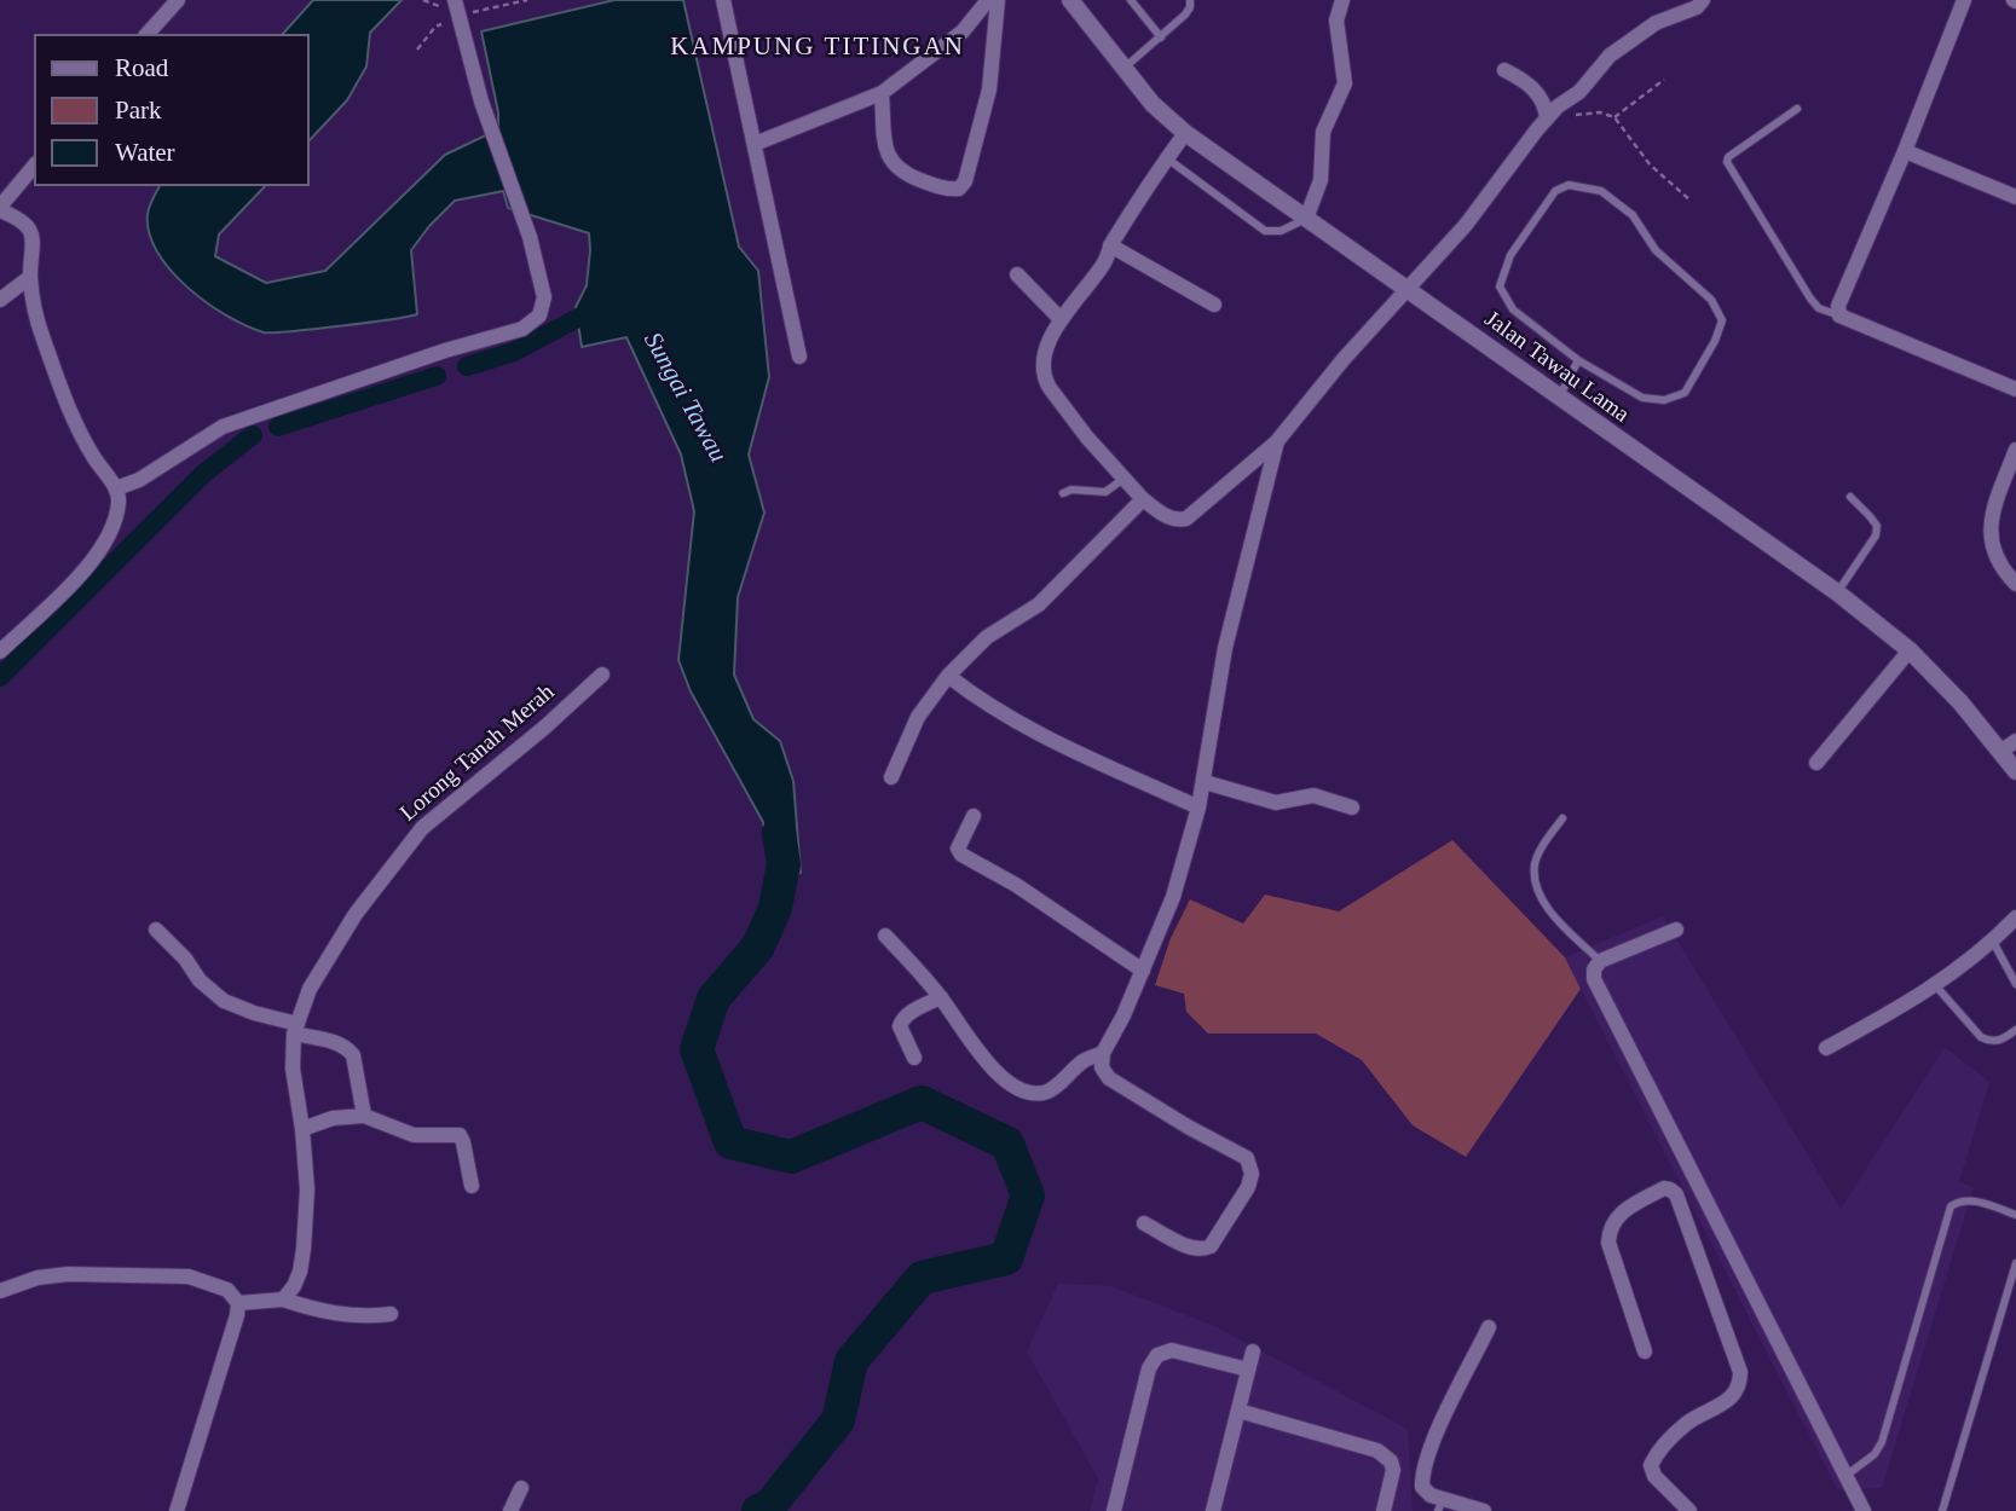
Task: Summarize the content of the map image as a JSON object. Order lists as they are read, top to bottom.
{
  "streets": {
    "street": ["Jalan Tawau Lama", "Lorong Tanah Merah"]
  },
  "districts": ["KAMPUNG TITINGAN"],
  "water": ["Sungai Tawau"],
  "legend": ["Road", "Park", "Water"]
}
